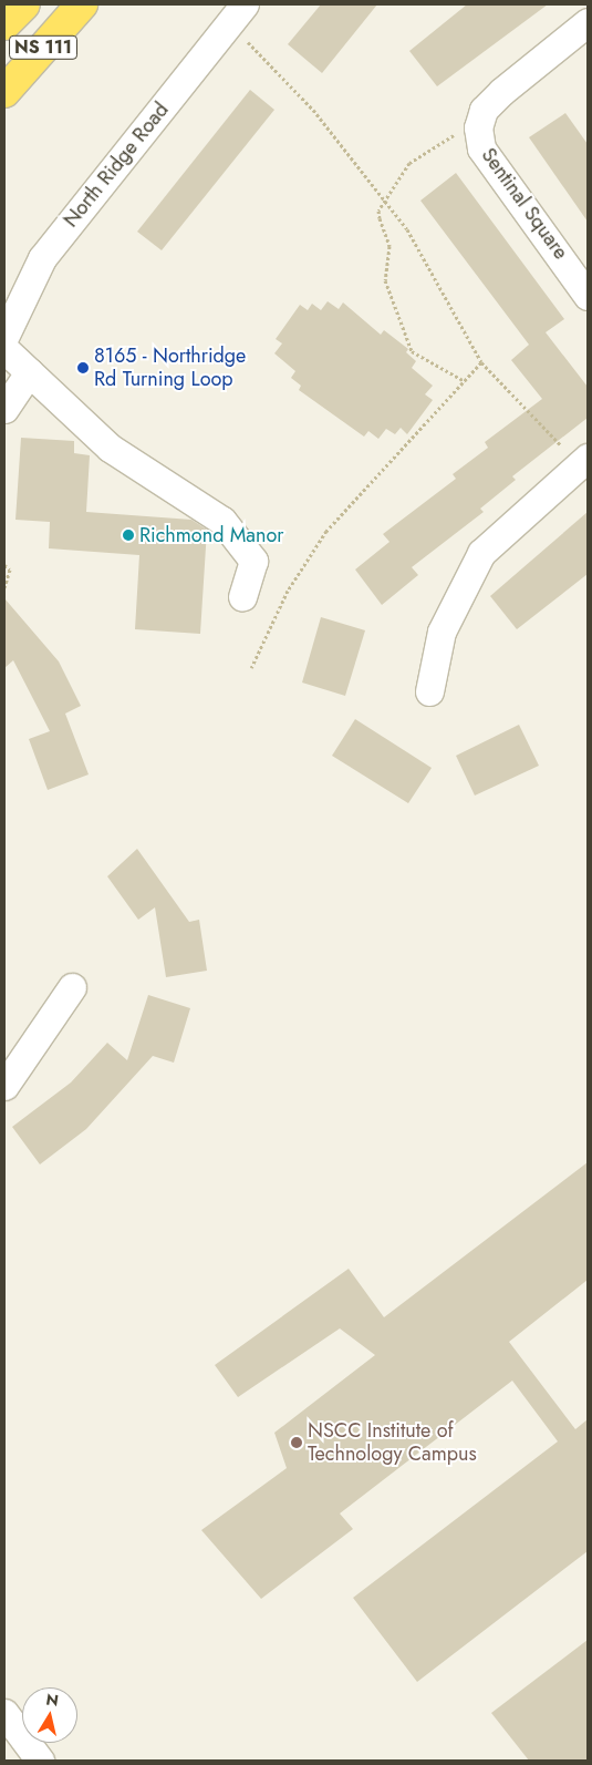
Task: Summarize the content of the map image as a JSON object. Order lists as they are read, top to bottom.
{
  "streets": {
    "highway": ["NS 111"],
    "street": ["North Ridge Road", "Sentinal Square"]
  },
  "places": ["8165 - Northridge Rd Turning Loop", "Richmond Manor", "NSCC Institute of Technology Campus"],
  "north": "top"
}
